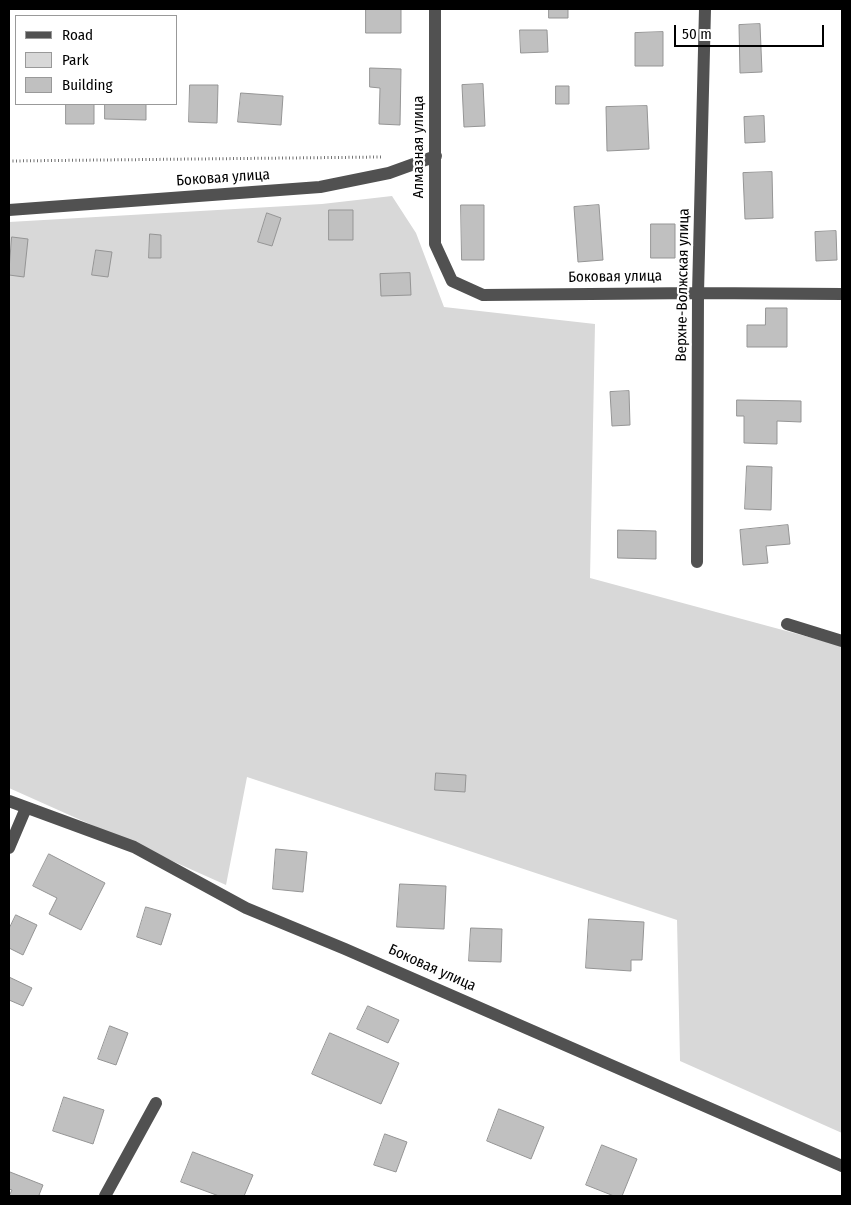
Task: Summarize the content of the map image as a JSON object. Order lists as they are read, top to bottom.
{
  "streets": {
    "street": ["Алмазная улица", "Боковая улица", "Верхне-Волжская улица"]
  },
  "crossings": [
    ["Алмазная улица", "Боковая улица"],
    ["Боковая улица", "Верхне-Волжская улица"]
  ],
  "legend": ["Road", "Park", "Building"],
  "scale_bar": "50 m"
}
